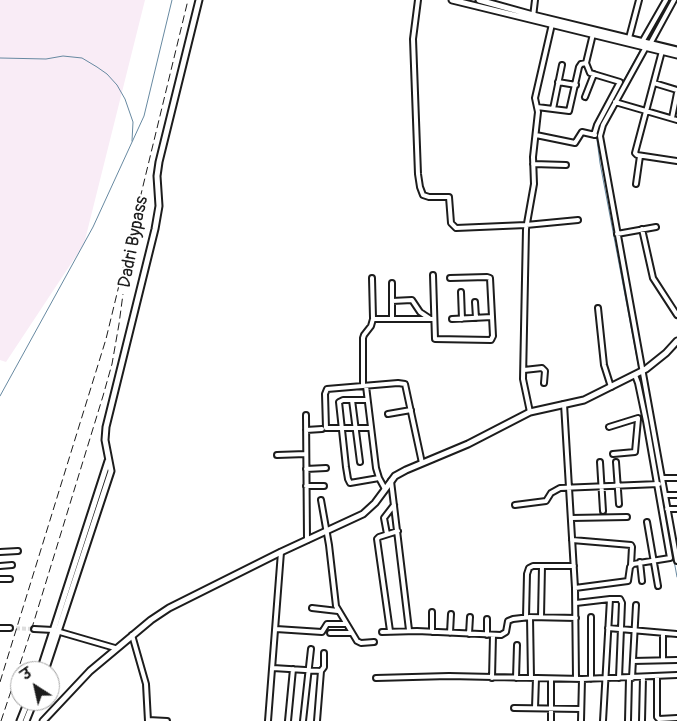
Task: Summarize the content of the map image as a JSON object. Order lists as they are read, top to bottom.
{
  "streets": {
    "main road": ["Dadri Bypass"]
  },
  "north": "top left"
}
